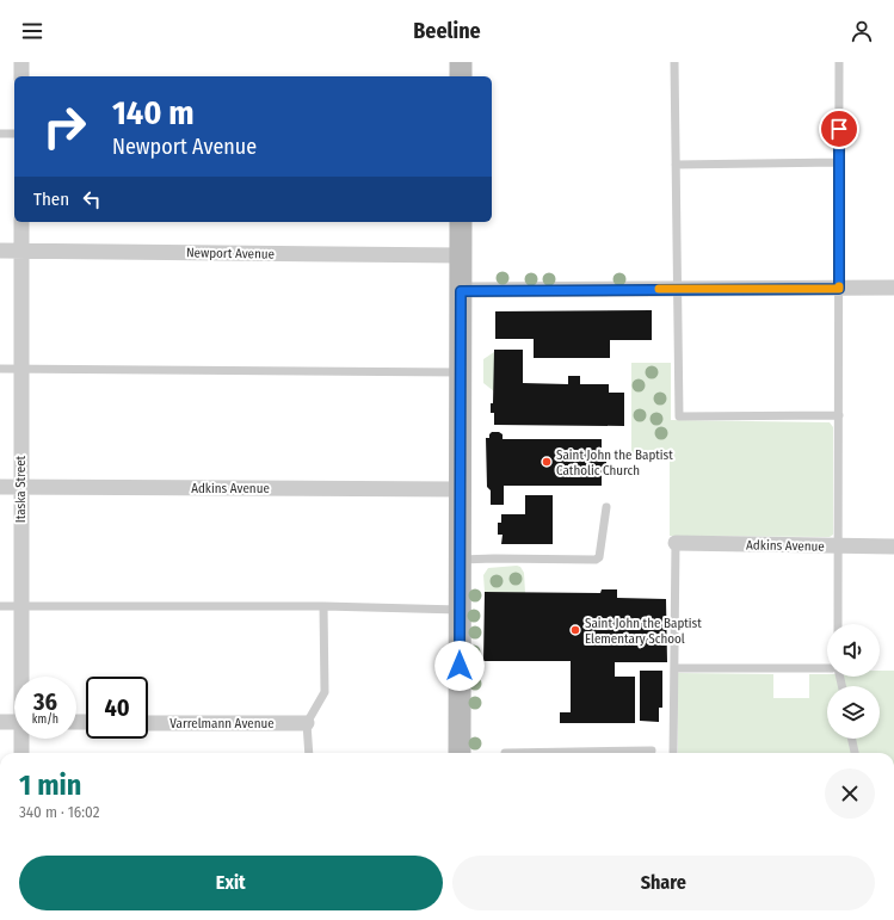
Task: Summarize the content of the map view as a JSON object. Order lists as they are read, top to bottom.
{
  "streets": {
    "street": [
      "Newport Avenue",
      "Adkins Avenue",
      "Itaska Street",
      "Varrelmann Avenue"
    ]
  },
  "crossings": [
    ["Newport Avenue", "Itaska Street"],
    ["Adkins Avenue", "Itaska Street"]
  ],
  "places": ["Saint John the Baptist Catholic Church", "Saint John the Baptist Elementary School"],
  "page": {
    "header": "Beeline",
    "turn": ["140 m", "Newport Avenue"],
    "then": "Then",
    "speed": "36 km/h",
    "limit": "40",
    "heading": ["1 min", "340 m · 16:02"],
    "buttons": ["Exit", "Share"]
  }
}
